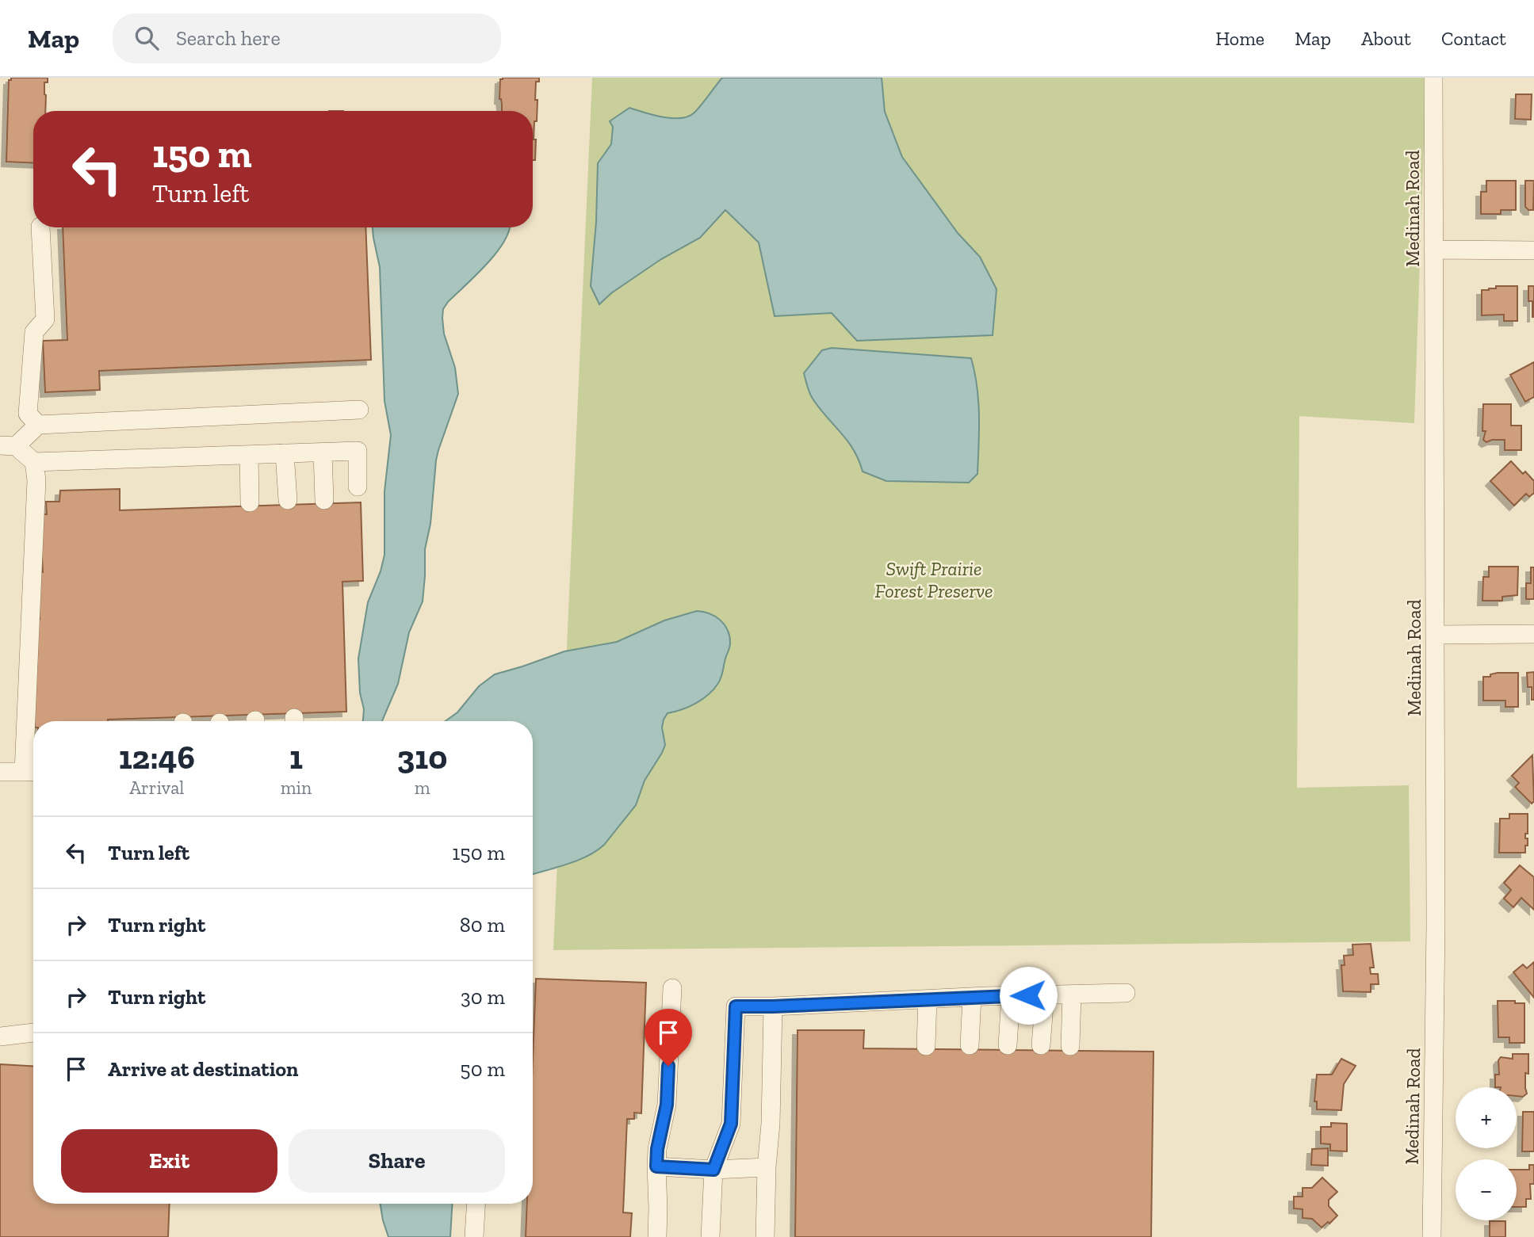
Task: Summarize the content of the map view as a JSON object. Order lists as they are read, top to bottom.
{
  "streets": {
    "street": ["Medinah Road"]
  },
  "parks": ["Swift Prairie Forest Preserve"],
  "page": {
    "header": "Map",
    "search": "Search here",
    "nav": [
      "Home",
      "Map",
      "About",
      "Contact"
    ],
    "turn": ["150 m", "Turn left"],
    "eta": [
      "12:46",
      "Arrival",
      "1",
      "min",
      "310",
      "m"
    ],
    "list": [
      {
        "name": "Turn left",
        "value": "150 m"
      },
      {
        "name": "Turn right",
        "value": "80 m"
      },
      {
        "name": "Turn right",
        "value": "30 m"
      },
      {
        "name": "Arrive at destination",
        "value": "50 m"
      }
    ],
    "map_buttons": ["+", "−"],
    "buttons": ["Exit", "Share"]
  }
}
